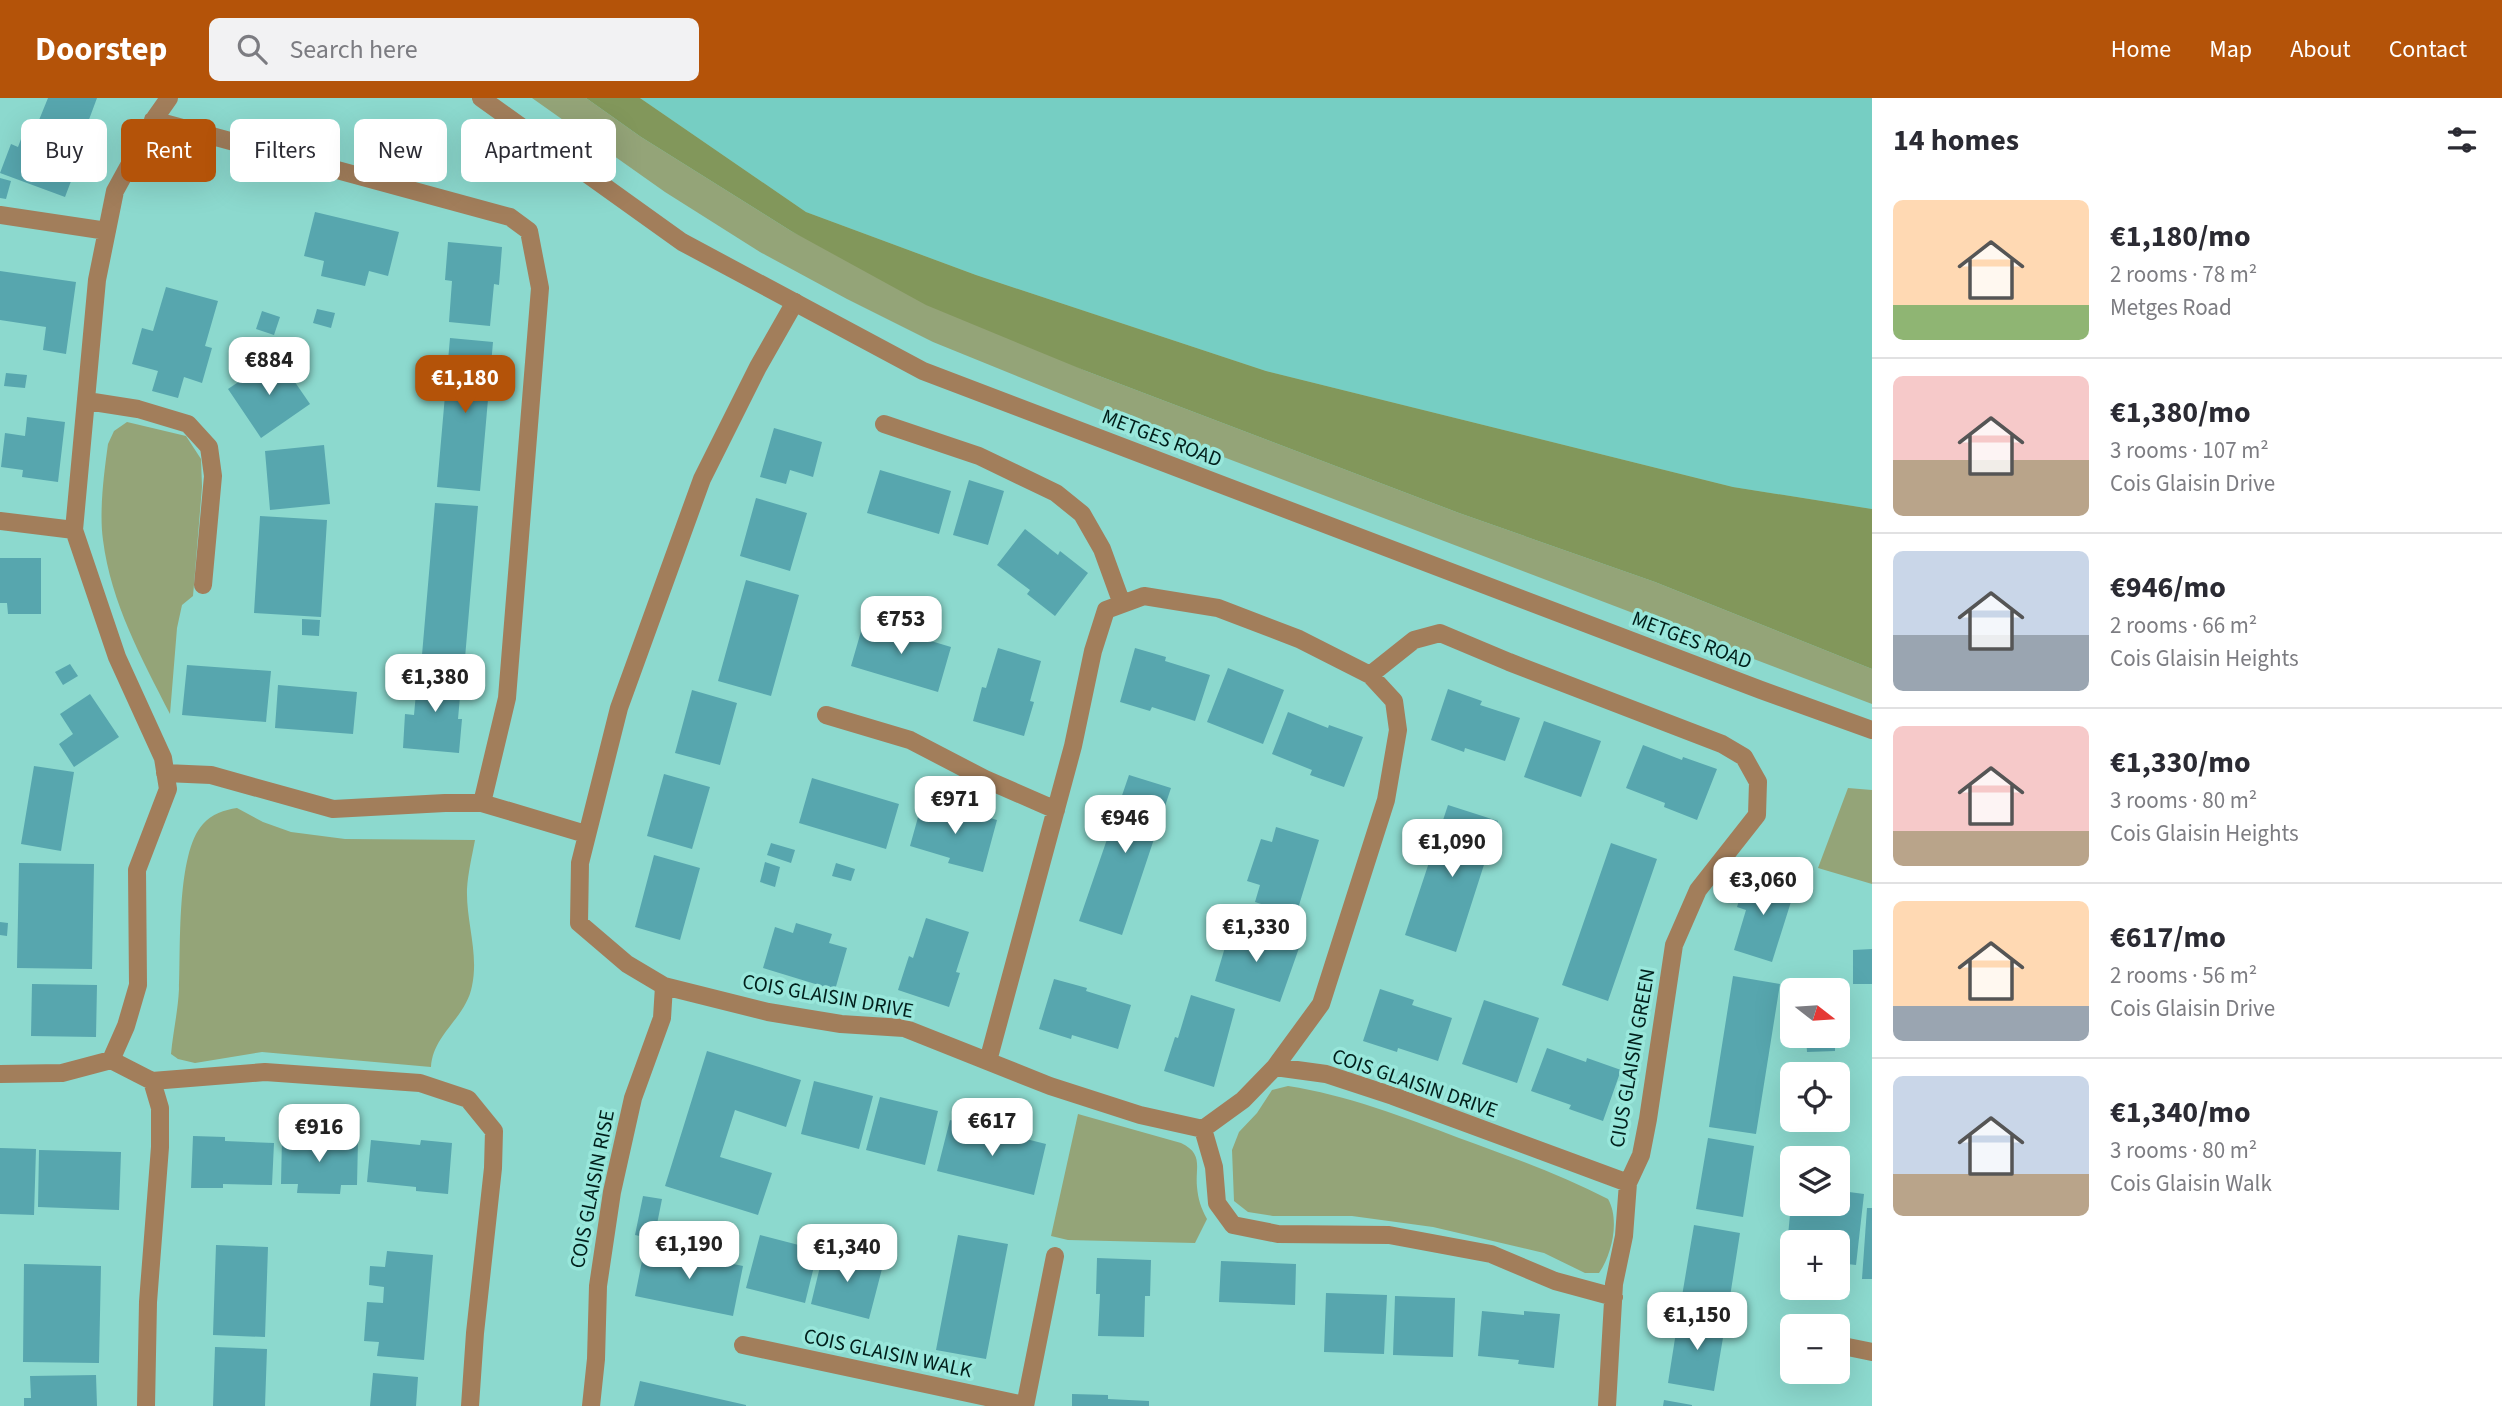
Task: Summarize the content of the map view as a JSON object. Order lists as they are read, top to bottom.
{
  "streets": {
    "street": [
      "METGES ROAD",
      "COIS GLAISIN DRIVE",
      "CIUS GLAISIN GREEN",
      "COIS GLAISIN RISE",
      "COIS GLAISIN WALK"
    ]
  },
  "crossings": [
    ["COIS GLAISIN DRIVE", "CIUS GLAISIN GREEN"],
    ["COIS GLAISIN DRIVE", "COIS GLAISIN RISE"]
  ],
  "north": "right",
  "page": {
    "header": "Doorstep",
    "search": "Search here",
    "nav": [
      "Home",
      "Map",
      "About",
      "Contact"
    ],
    "heading": "14 homes",
    "chip": [
      "Buy",
      "Rent",
      "Filters",
      "New",
      "Apartment"
    ],
    "list": [
      {
        "name": "€1,180/mo",
        "note": "2 rooms · 78 m² · Metges Road"
      },
      {
        "name": "€1,380/mo",
        "note": "3 rooms · 107 m² · Cois Glaisin Drive"
      },
      {
        "name": "€946/mo",
        "note": "2 rooms · 66 m² · Cois Glaisin Heights"
      },
      {
        "name": "€1,330/mo",
        "note": "3 rooms · 80 m² · Cois Glaisin Heights"
      },
      {
        "name": "€617/mo",
        "note": "2 rooms · 56 m² · Cois Glaisin Drive"
      },
      {
        "name": "€1,340/mo",
        "note": "3 rooms · 80 m² · Cois Glaisin Walk"
      }
    ],
    "price": [
      "€884",
      "€1,180",
      "€753",
      "€1,380",
      "€971",
      "€946",
      "€1,090",
      "€3,060",
      "€1,330",
      "€617",
      "€916",
      "€1,190",
      "€1,340",
      "€1,150"
    ],
    "map_buttons": ["+", "−"]
  }
}
